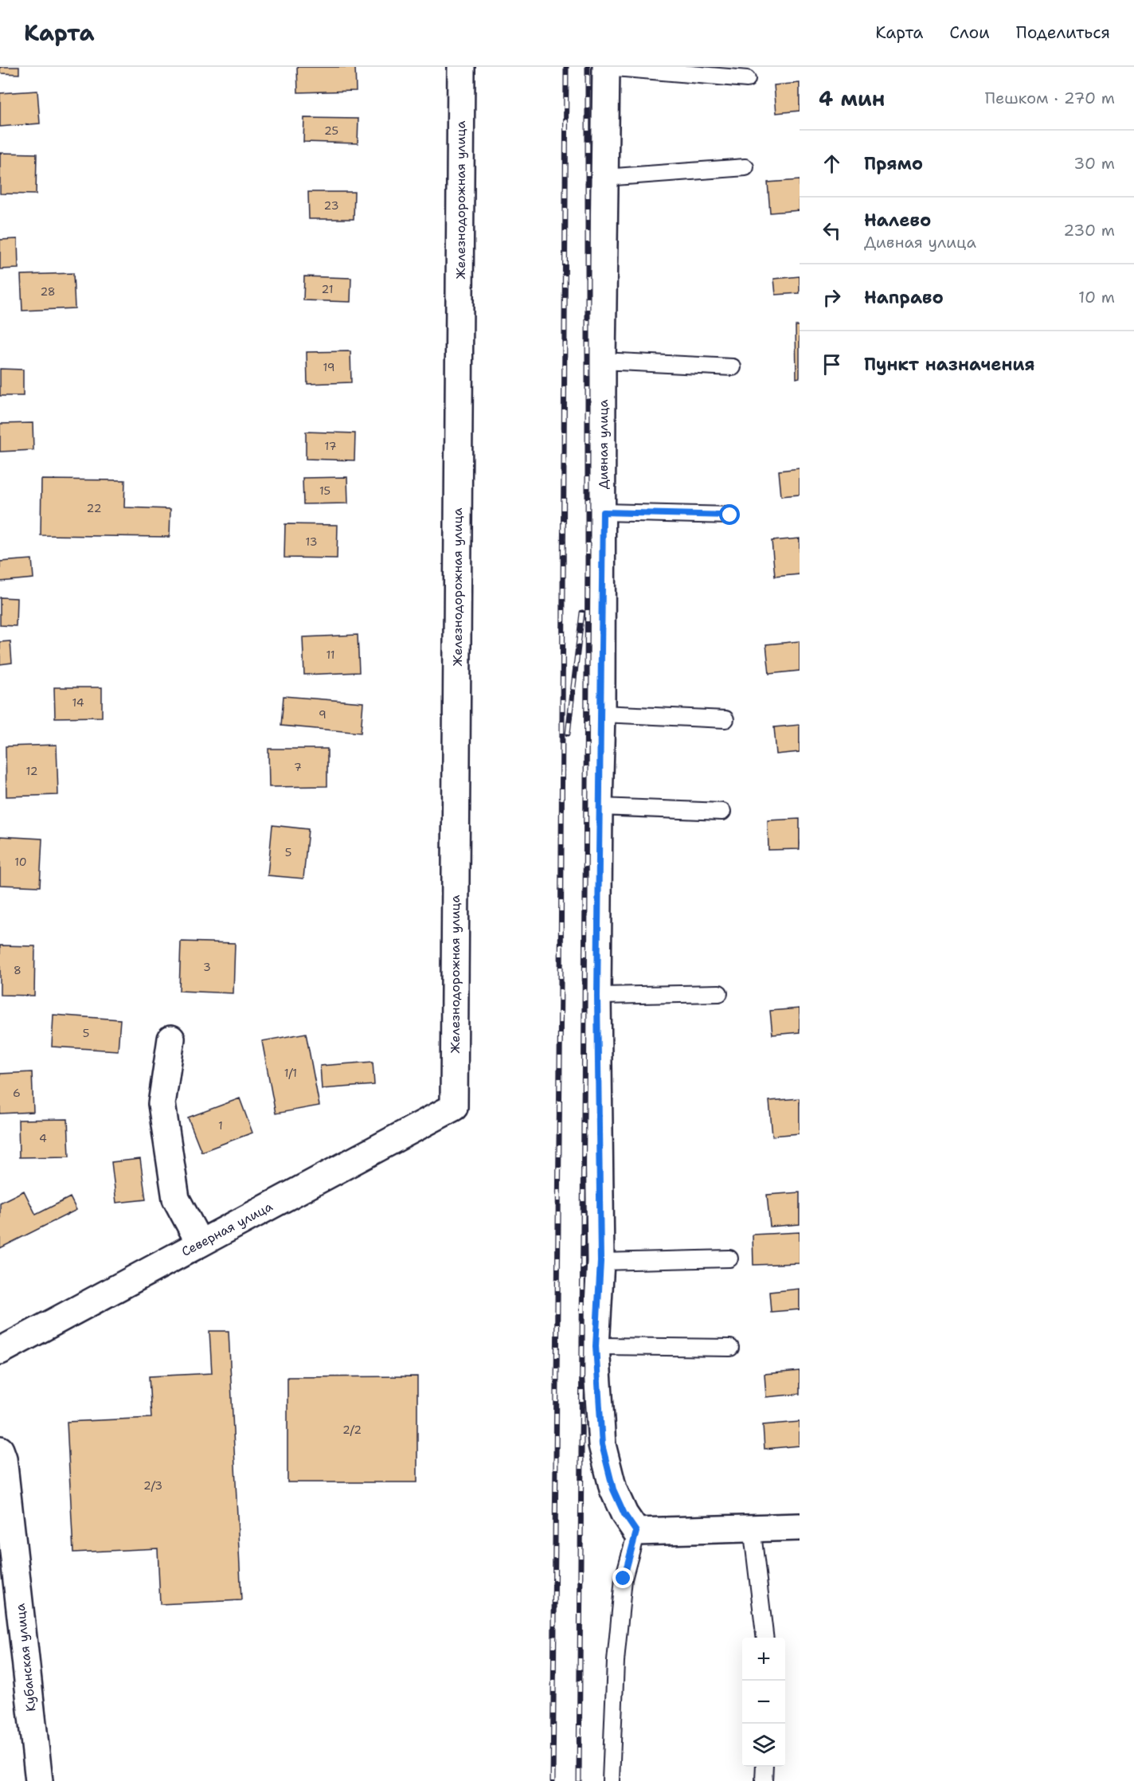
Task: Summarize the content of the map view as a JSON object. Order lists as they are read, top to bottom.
{
  "streets": {
    "street": [
      "Железнодорожная улица",
      "Дивная улица",
      "Северная улица",
      "Кубанская улица"
    ]
  },
  "crossings": [
    ["Железнодорожная улица", "Северная улица"]
  ],
  "house_numbers": [
    "25",
    "23",
    "21",
    "28",
    "19",
    "17",
    "15",
    "22",
    "13",
    "11",
    "14",
    "9",
    "7",
    "12",
    "5",
    "10",
    "3",
    "8",
    "5",
    "1/1",
    "6",
    "1",
    "4",
    "2/2",
    "2/3"
  ],
  "page": {
    "header": "Карта",
    "nav": ["Карта", "Слои", "Поделиться"],
    "heading": ["4 мин", "Пешком · 270 m"],
    "list": [
      ["Прямо", "30 m"],
      ["Налево", "Дивная улица", "230 m"],
      ["Направо", "10 m"],
      "Пункт назначения"
    ],
    "map_buttons": ["+", "−"]
  }
}
